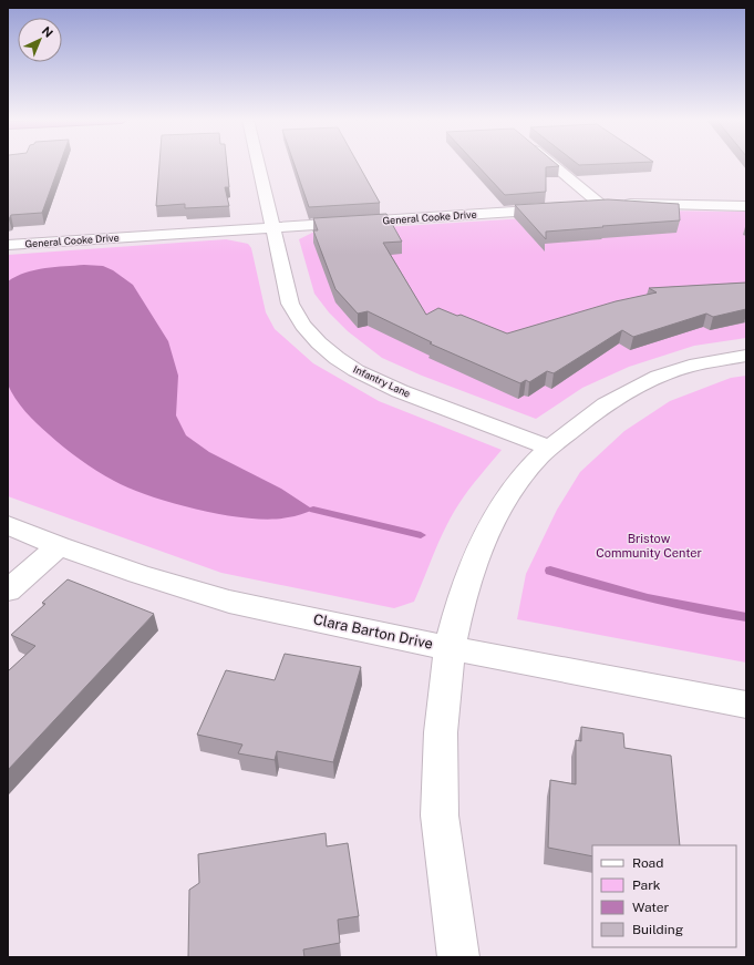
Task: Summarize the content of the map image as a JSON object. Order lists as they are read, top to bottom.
{
  "streets": {
    "street": ["General Cooke Drive", "Infantry Lane", "Clara Barton Drive"]
  },
  "crossings": [
    ["General Cooke Drive", "Infantry Lane"]
  ],
  "parks": ["Bristow Community Center"],
  "legend": [
    "Road",
    "Park",
    "Water",
    "Building"
  ],
  "north": "top right"
}
